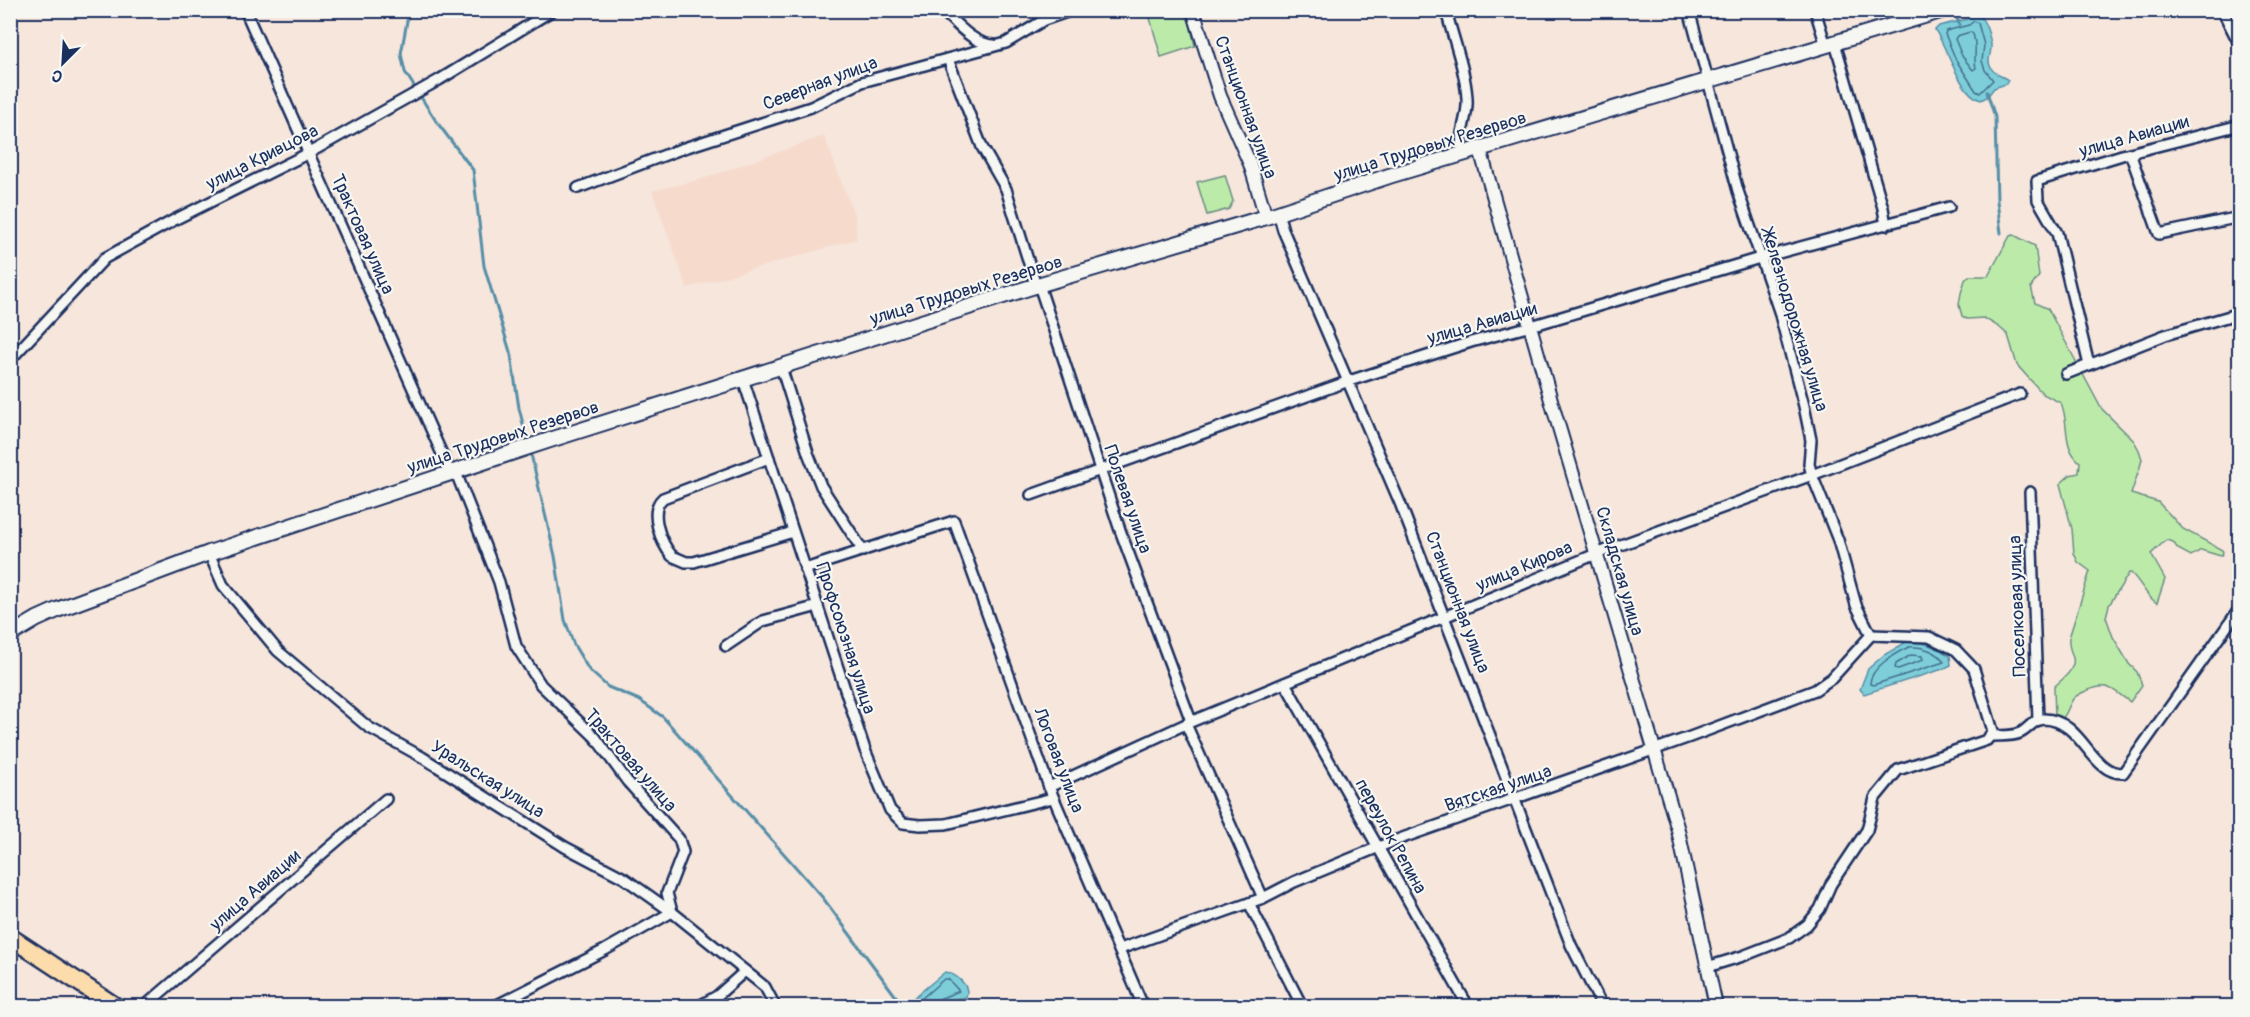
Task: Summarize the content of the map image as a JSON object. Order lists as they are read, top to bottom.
{
  "streets": {
    "main road": ["улица Трудовых Резервов"],
    "street": [
      "Северная улица",
      "Станционная улица",
      "улица Авиации",
      "улица Кривцова",
      "Трактовая улица",
      "Железнодорожная улица",
      "Полевая улица",
      "улица Кирова",
      "Складская улица",
      "Поселковая улица",
      "Профсоюзная улица",
      "Логовая улица",
      "Уральская улица",
      "Вятская улица",
      "переулок Репина"
    ]
  },
  "crossings": [
    ["Северная улица", "Полевая улица"],
    ["Станционная улица", "улица Авиации"],
    ["Станционная улица", "улица Трудовых Резервов"],
    ["Станционная улица", "улица Кирова"],
    ["Станционная улица", "Вятская улица"],
    ["улица Авиации", "Железнодорожная улица"],
    ["улица Авиации", "Полевая улица"],
    ["улица Авиации", "Складская улица"],
    ["улица Трудовых Резервов", "Трактовая улица"],
    ["улица Трудовых Резервов", "Железнодорожная улица"],
    ["улица Трудовых Резервов", "Полевая улица"],
    ["улица Трудовых Резервов", "Складская улица"],
    ["улица Трудовых Резервов", "Профсоюзная улица"],
    ["улица Трудовых Резервов", "Уральская улица"],
    ["улица Кривцова", "Трактовая улица"],
    ["Трактовая улица", "Уральская улица"],
    ["Железнодорожная улица", "улица Кирова"],
    ["Железнодорожная улица", "Вятская улица"],
    ["Полевая улица", "улица Кирова"],
    ["Полевая улица", "Вятская улица"],
    ["улица Кирова", "Складская улица"],
    ["улица Кирова", "Логовая улица"],
    ["улица Кирова", "переулок Репина"],
    ["Складская улица", "Вятская улица"],
    ["Профсоюзная улица", "Логовая улица"],
    ["Логовая улица", "Вятская улица"],
    ["Вятская улица", "переулок Репина"]
  ],
  "north": "bottom left"
}
